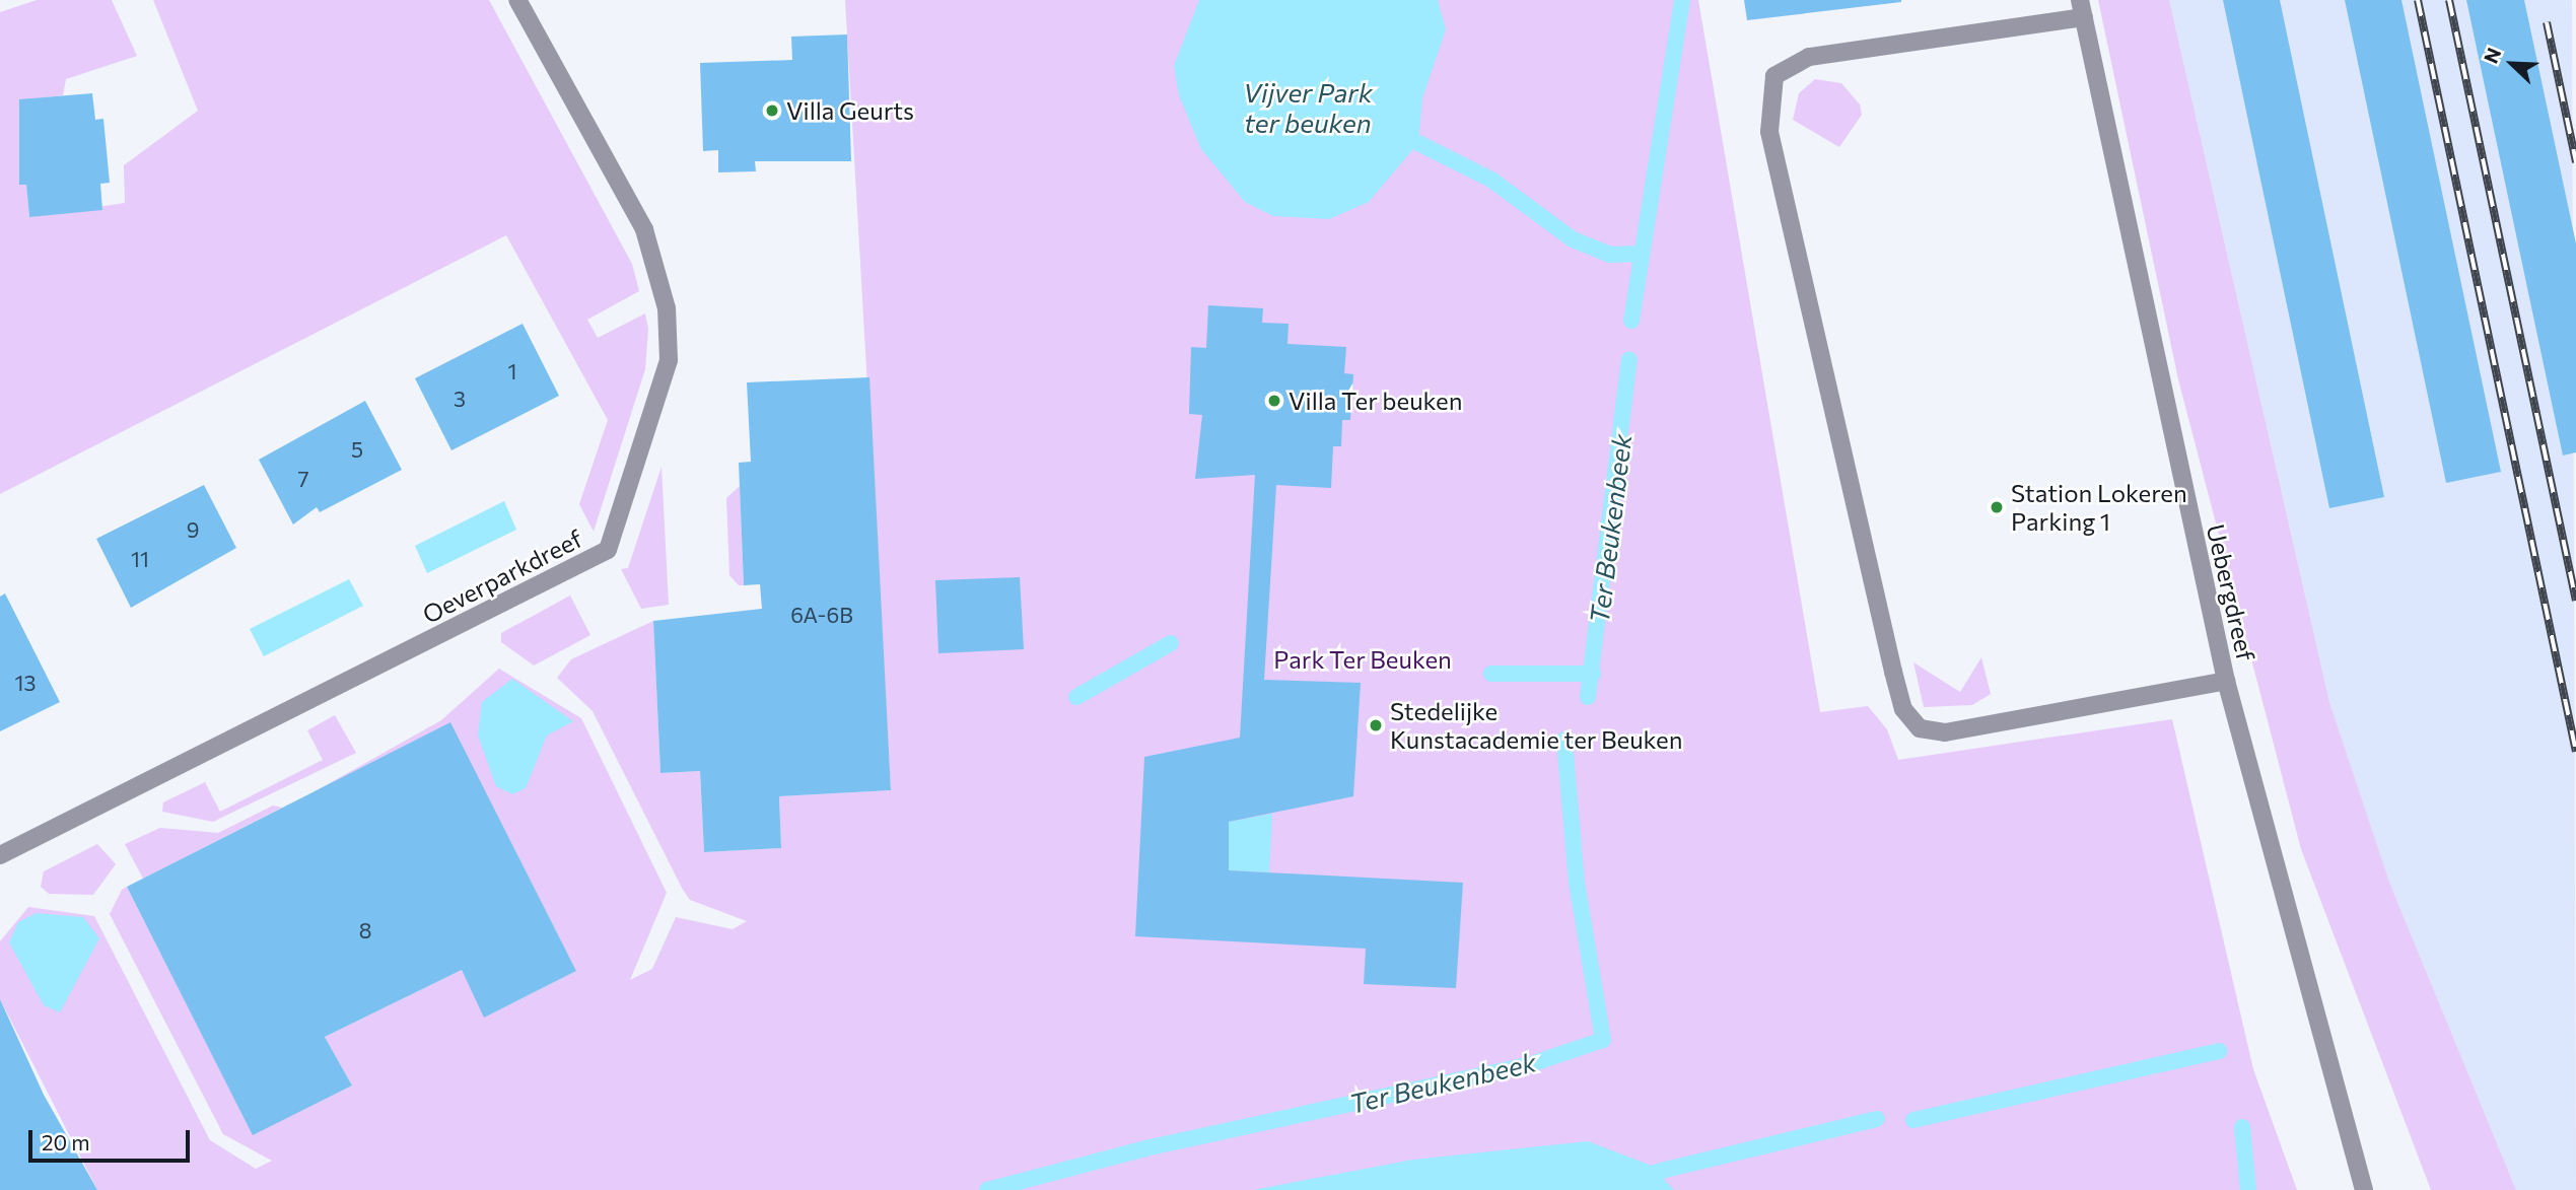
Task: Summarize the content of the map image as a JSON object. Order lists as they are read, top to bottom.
{
  "streets": {
    "street": ["Oeverparkdreef", "Uebergdreef"]
  },
  "water": ["Vijver Park ter beuken", "Ter Beukenbeek"],
  "parks": ["Park Ter Beuken"],
  "places": [
    "Villa Geurts",
    "Villa Ter beuken",
    "Station Lokeren Parking 1",
    "Stedelijke Kunstacademie ter Beuken"
  ],
  "house_numbers": [
    "1",
    "3",
    "5",
    "7",
    "9",
    "11",
    "6A-6B",
    "13",
    "8"
  ],
  "scale_bar": "20 m",
  "north": "top left"
}
